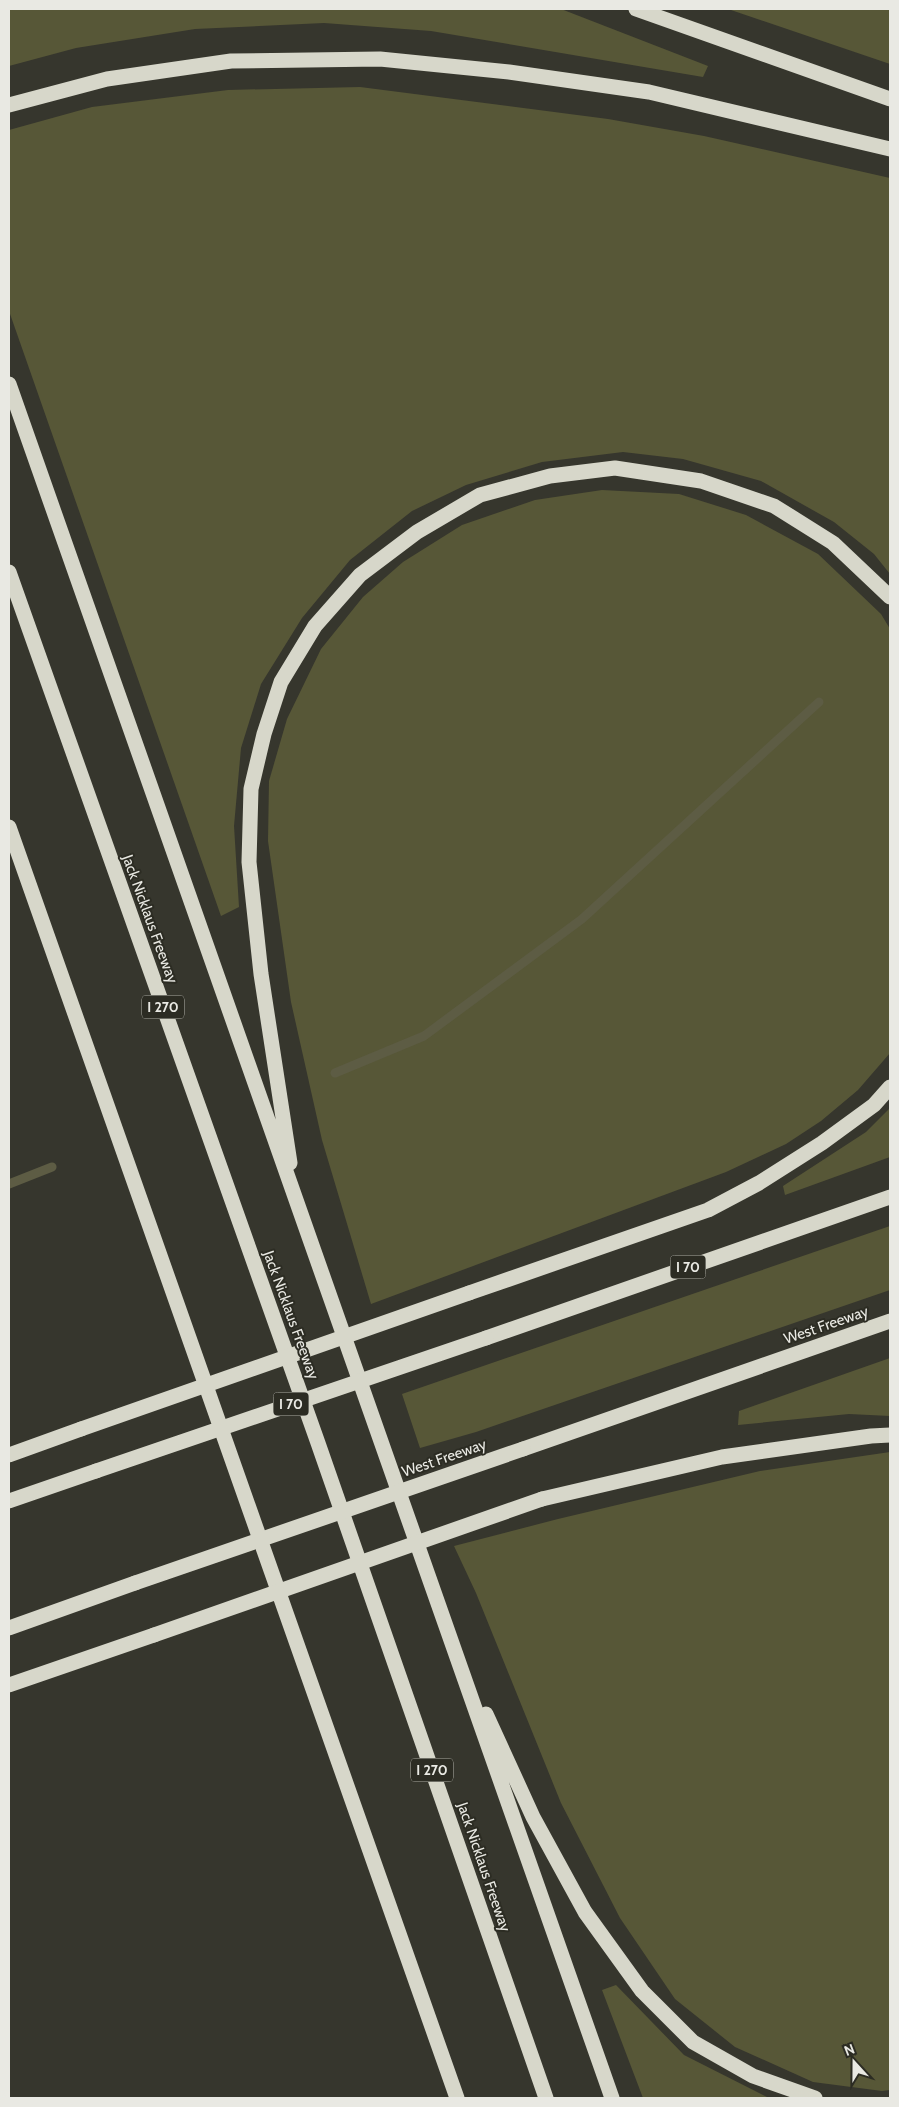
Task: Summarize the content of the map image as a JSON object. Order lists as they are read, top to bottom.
{
  "streets": {
    "highway": [
      "Jack Nicklaus Freeway",
      "I 270",
      "I 70",
      "West Freeway"
    ]
  },
  "north": "top"
}
